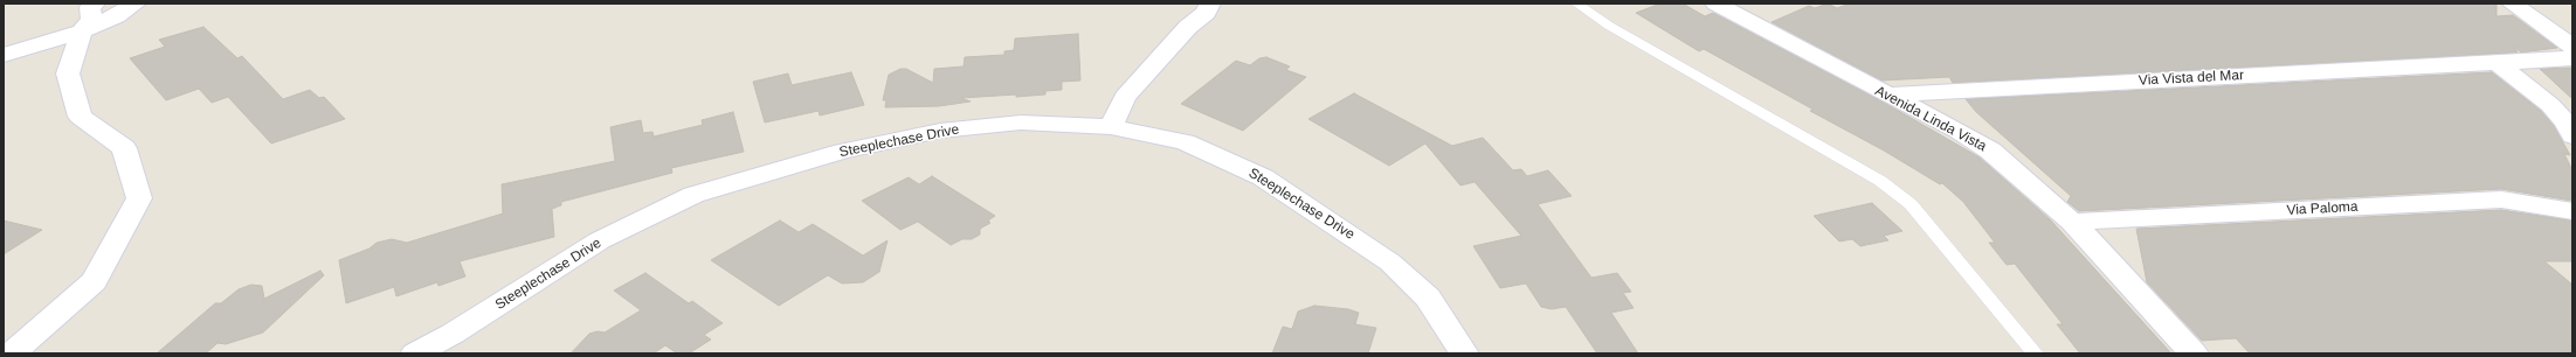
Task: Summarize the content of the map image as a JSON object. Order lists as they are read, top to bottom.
{
  "streets": {
    "street": [
      "Via Vista del Mar",
      "Avenida Linda Vista",
      "Steeplechase Drive",
      "Via Paloma"
    ]
  },
  "crossings": [
    ["Via Vista del Mar", "Avenida Linda Vista"],
    ["Avenida Linda Vista", "Via Paloma"]
  ]
}
